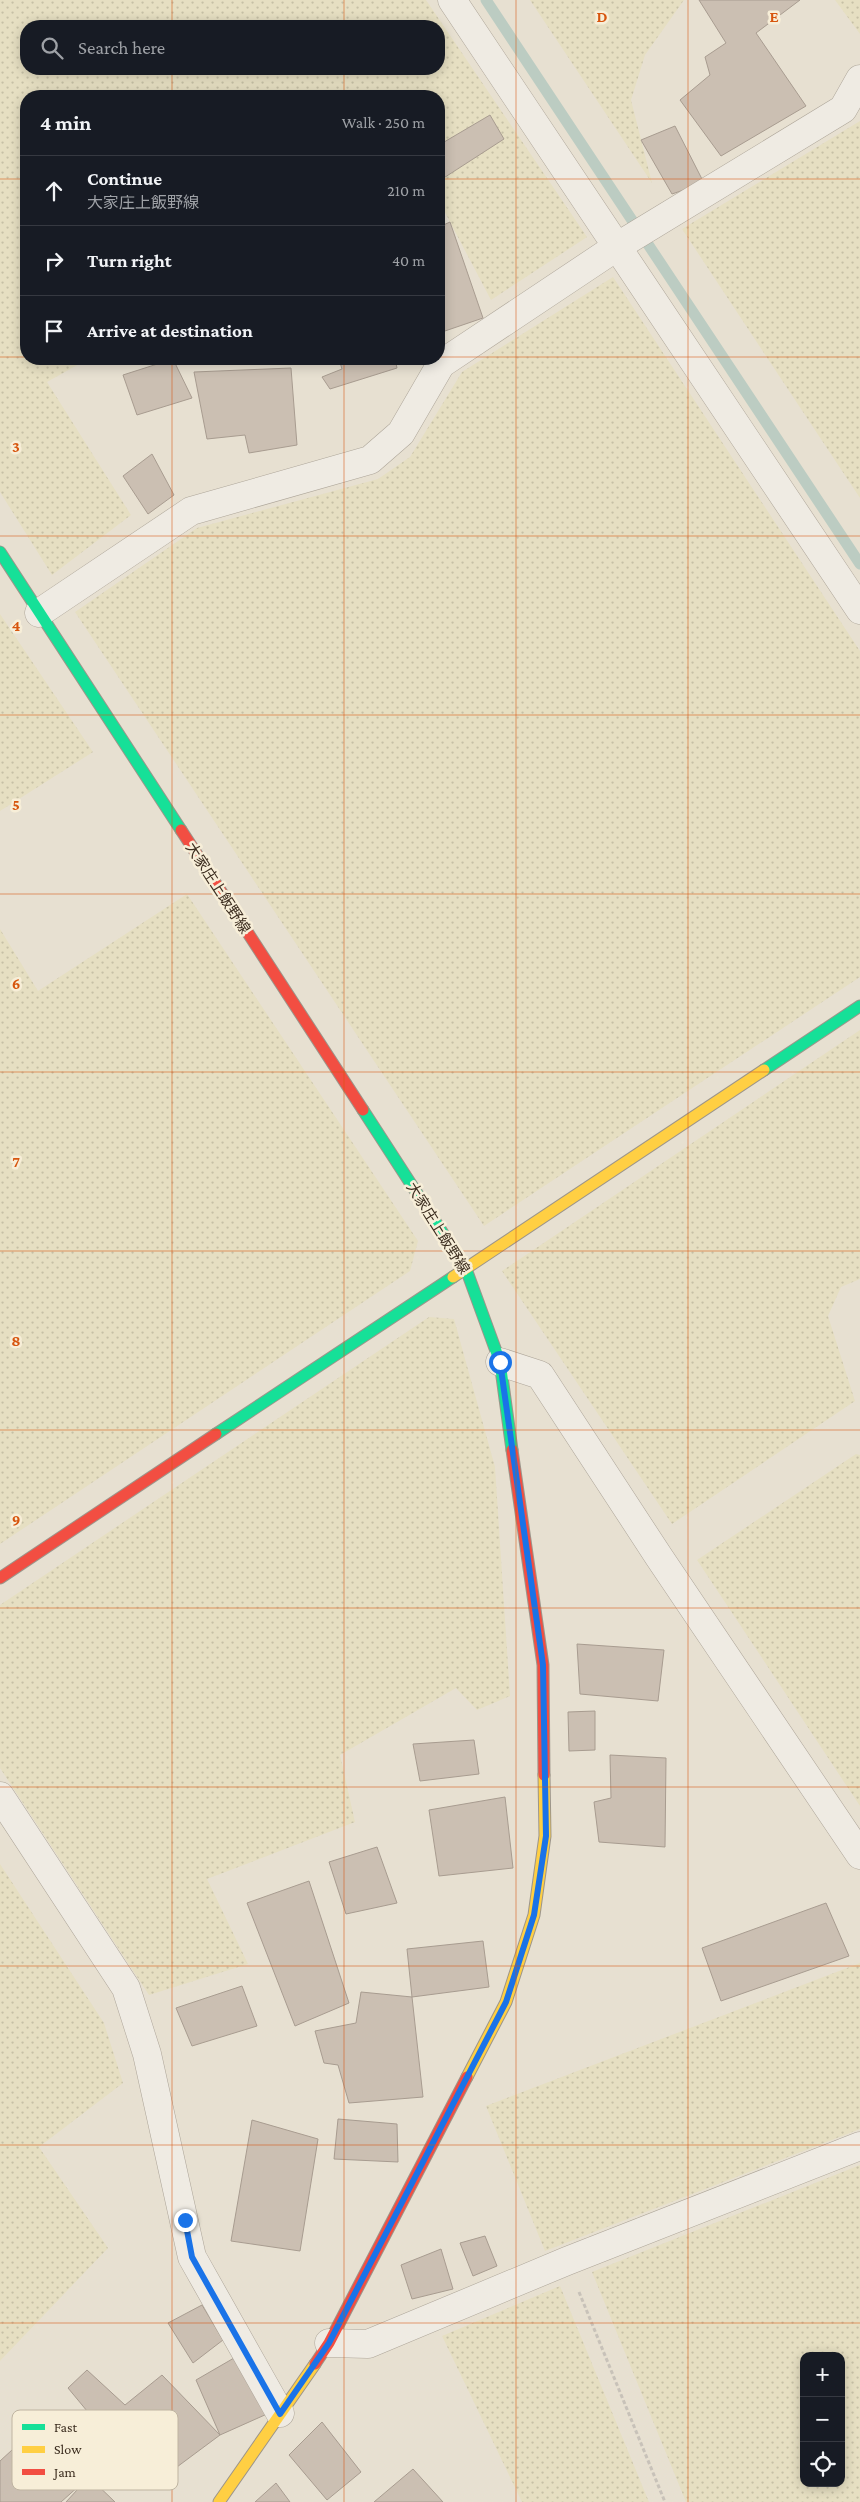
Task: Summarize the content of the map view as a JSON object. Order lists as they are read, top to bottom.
{
  "streets": {
    "main road": ["大家庄上飯野線"]
  },
  "legend": ["Fast", "Slow", "Jam"],
  "page": {
    "search": "Search here",
    "heading": ["4 min", "Walk · 250 m"],
    "list": [
      ["Continue", "大家庄上飯野線", "210 m"],
      ["Turn right", "40 m"],
      "Arrive at destination"
    ],
    "map_buttons": ["+", "−"]
  },
  "grid": {
    "columns": ["D", "E"],
    "rows": [
      "3",
      "4",
      "5",
      "6",
      "7",
      "8",
      "9"
    ]
  }
}
